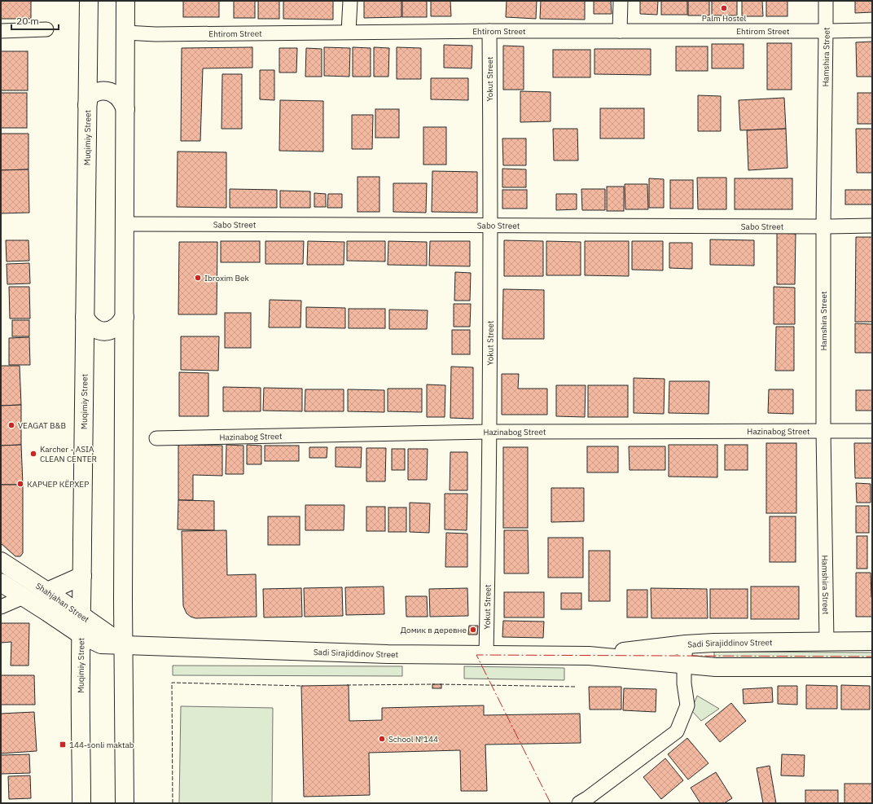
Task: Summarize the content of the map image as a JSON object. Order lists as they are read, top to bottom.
{
  "streets": {
    "main road": ["Muqimiy Street", "Shahjahan Street", "Sadi Sirajiddinov Street"],
    "street": [
      "Ehtirom Street",
      "Hamshira Street",
      "Yokut Street",
      "Sabo Street",
      "Hazinabog Street"
    ]
  },
  "crossings": [
    ["Ehtirom Street", "Hamshira Street"],
    ["Ehtirom Street", "Yokut Street"],
    ["Hamshira Street", "Sabo Street"],
    ["Hamshira Street", "Hazinabog Street"],
    ["Hamshira Street", "Sadi Sirajiddinov Street"],
    ["Yokut Street", "Sabo Street"],
    ["Yokut Street", "Hazinabog Street"],
    ["Yokut Street", "Sadi Sirajiddinov Street"],
    ["Muqimiy Street", "Shahjahan Street"],
    ["Shahjahan Street", "Sadi Sirajiddinov Street"]
  ],
  "places": {
    "other": [
      "Palm Hostel",
      "Ibroxim Bek",
      "VEAGAT B&B",
      "Karcher - ASIA CLEAN CENTER",
      "КАРЧЕР КЁРХЕР",
      "Домик в деревне",
      "School №144"
    ],
    "transit": ["144-sonli maktab"]
  },
  "scale_bar": "20 m"
}
